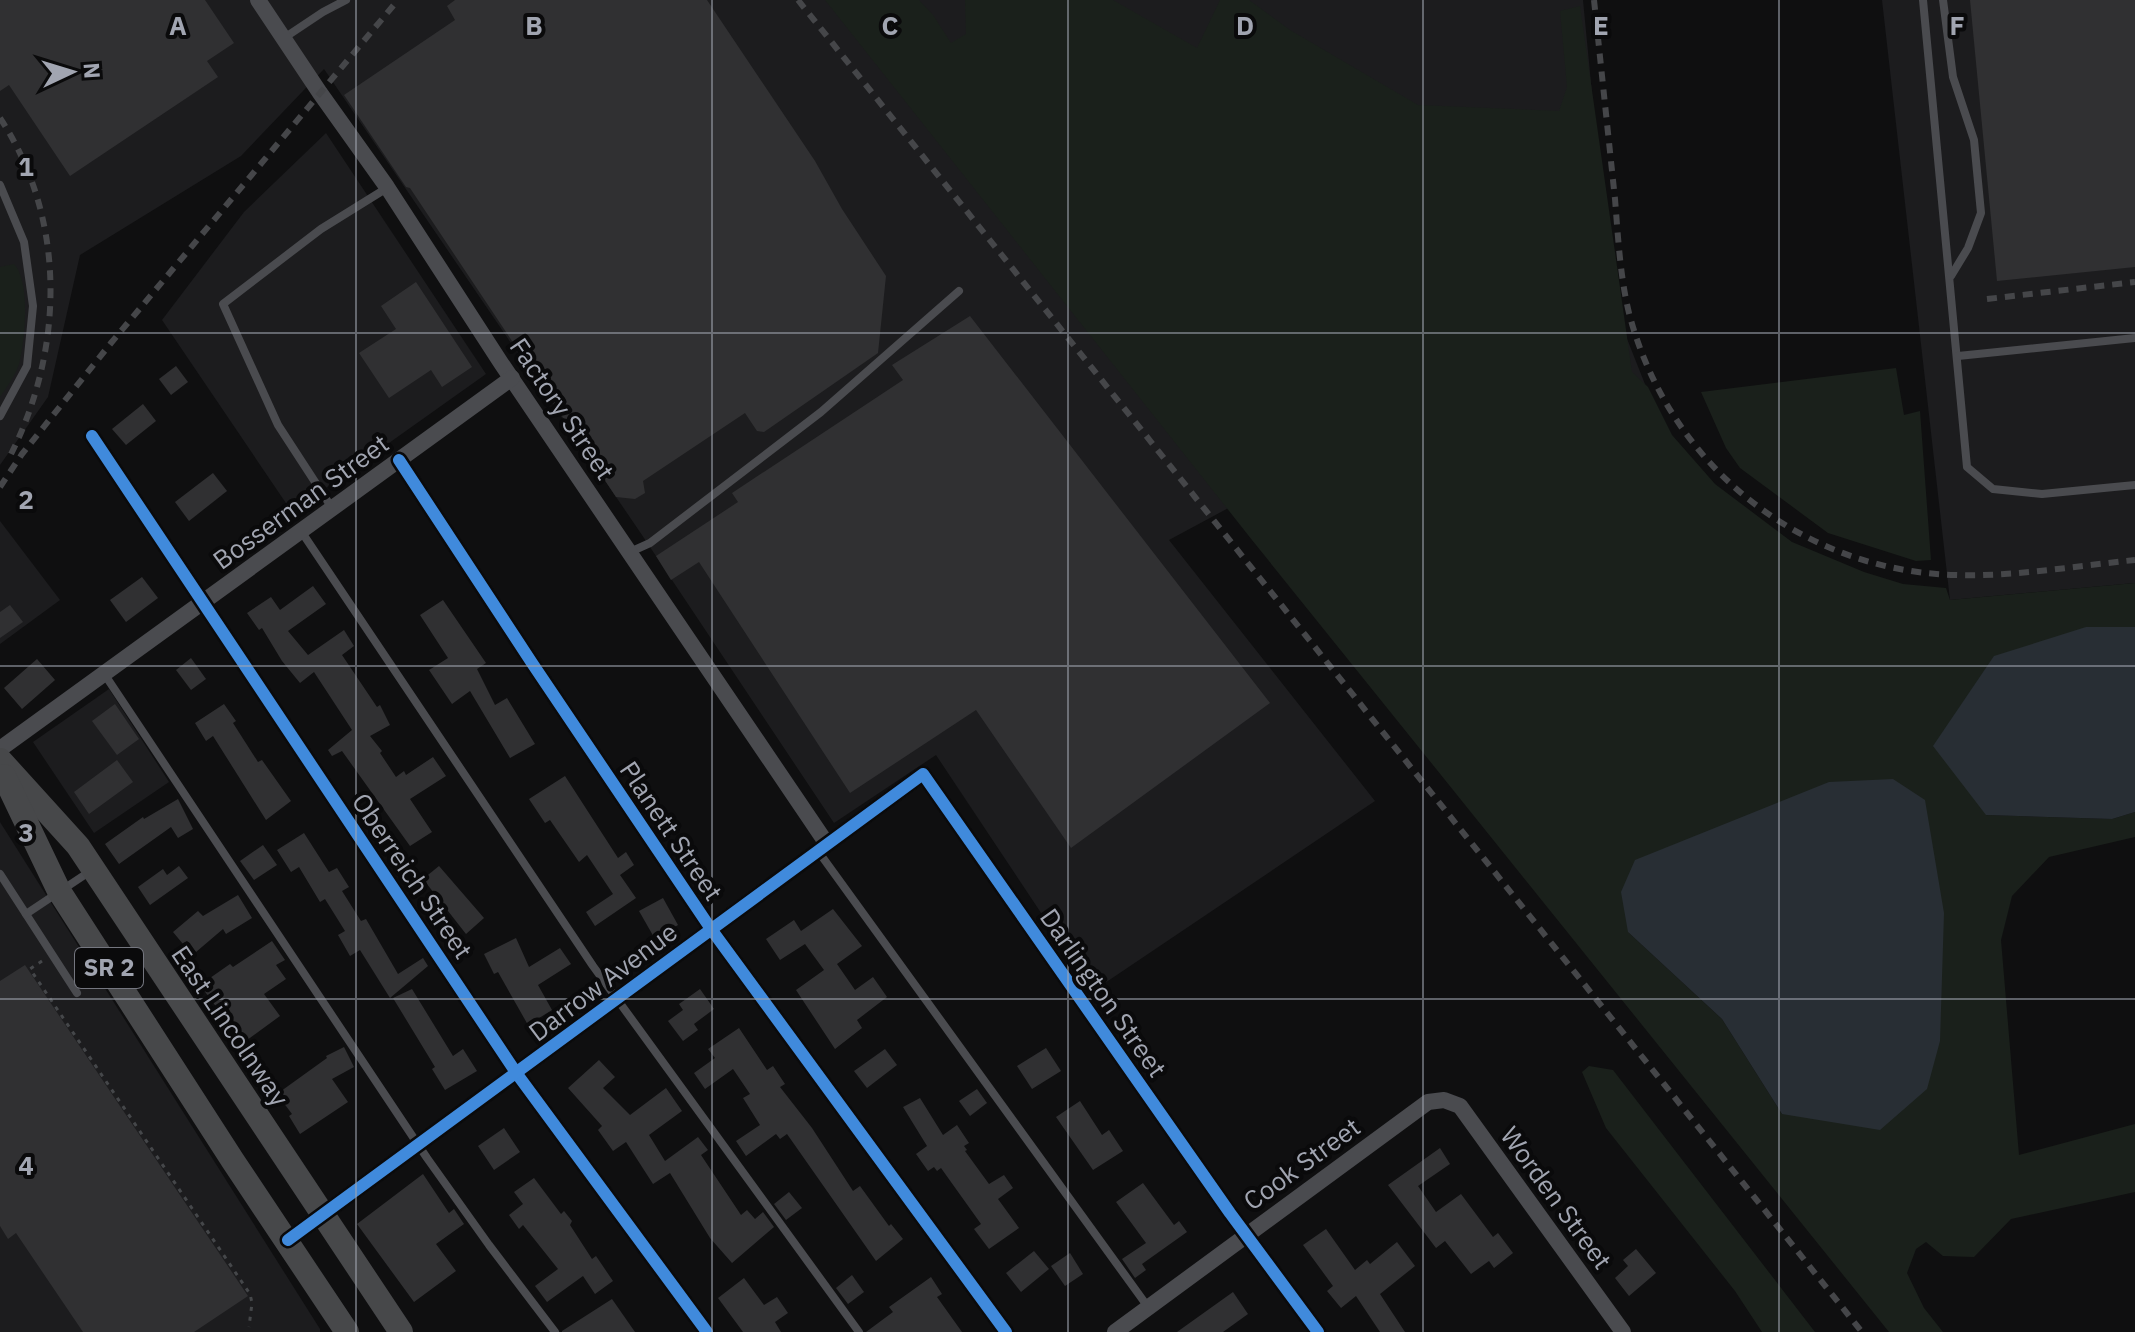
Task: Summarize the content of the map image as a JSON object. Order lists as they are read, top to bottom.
{
  "streets": {
    "main road": ["SR 2", "East Lincolnway"],
    "street": [
      "Factory Street",
      "Bosserman Street",
      "Planett Street",
      "Oberreich Street",
      "Darrow Avenue",
      "Darlington Street",
      "Cook Street",
      "Worden Street"
    ]
  },
  "crossings": [
    ["Factory Street", "Bosserman Street"],
    ["Factory Street", "Darrow Avenue"],
    ["Factory Street", "Darlington Street"],
    ["Bosserman Street", "Planett Street"],
    ["Bosserman Street", "Oberreich Street"],
    ["Planett Street", "Darrow Avenue"],
    ["Oberreich Street", "Darrow Avenue"],
    ["SR 2", "Darrow Avenue"],
    ["Darrow Avenue", "Darlington Street"],
    ["Darrow Avenue", "East Lincolnway"],
    ["Darlington Street", "Cook Street"],
    ["Cook Street", "Worden Street"]
  ],
  "north": "right",
  "grid": {
    "columns": [
      "A",
      "B",
      "C",
      "D",
      "E",
      "F"
    ],
    "rows": [
      "1",
      "2",
      "3",
      "4"
    ]
  }
}
